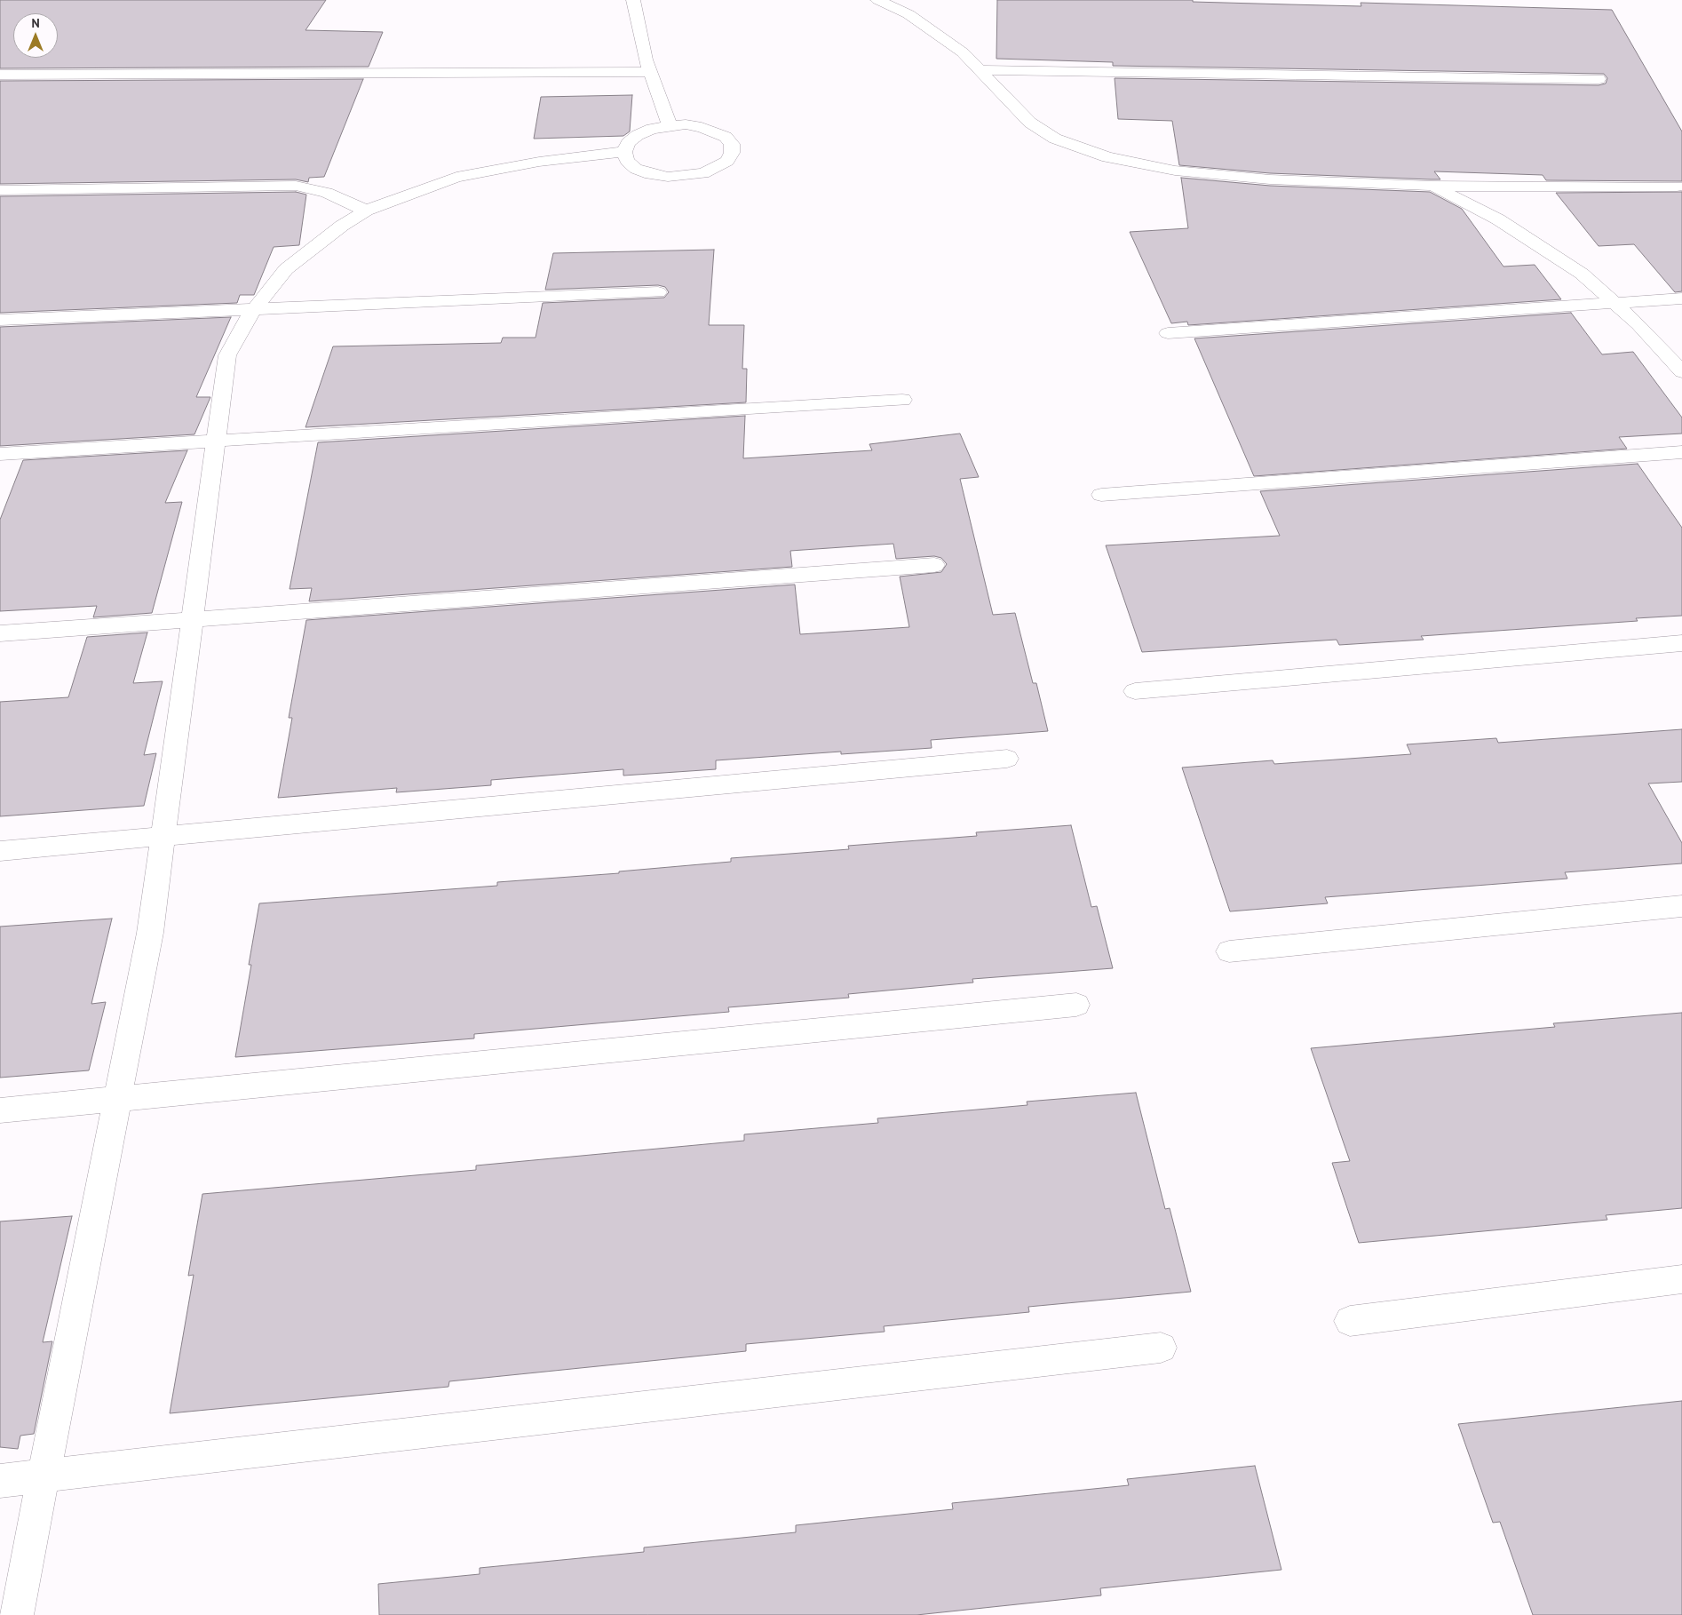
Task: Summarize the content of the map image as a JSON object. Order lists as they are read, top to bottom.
{
  "north": "top"
}
